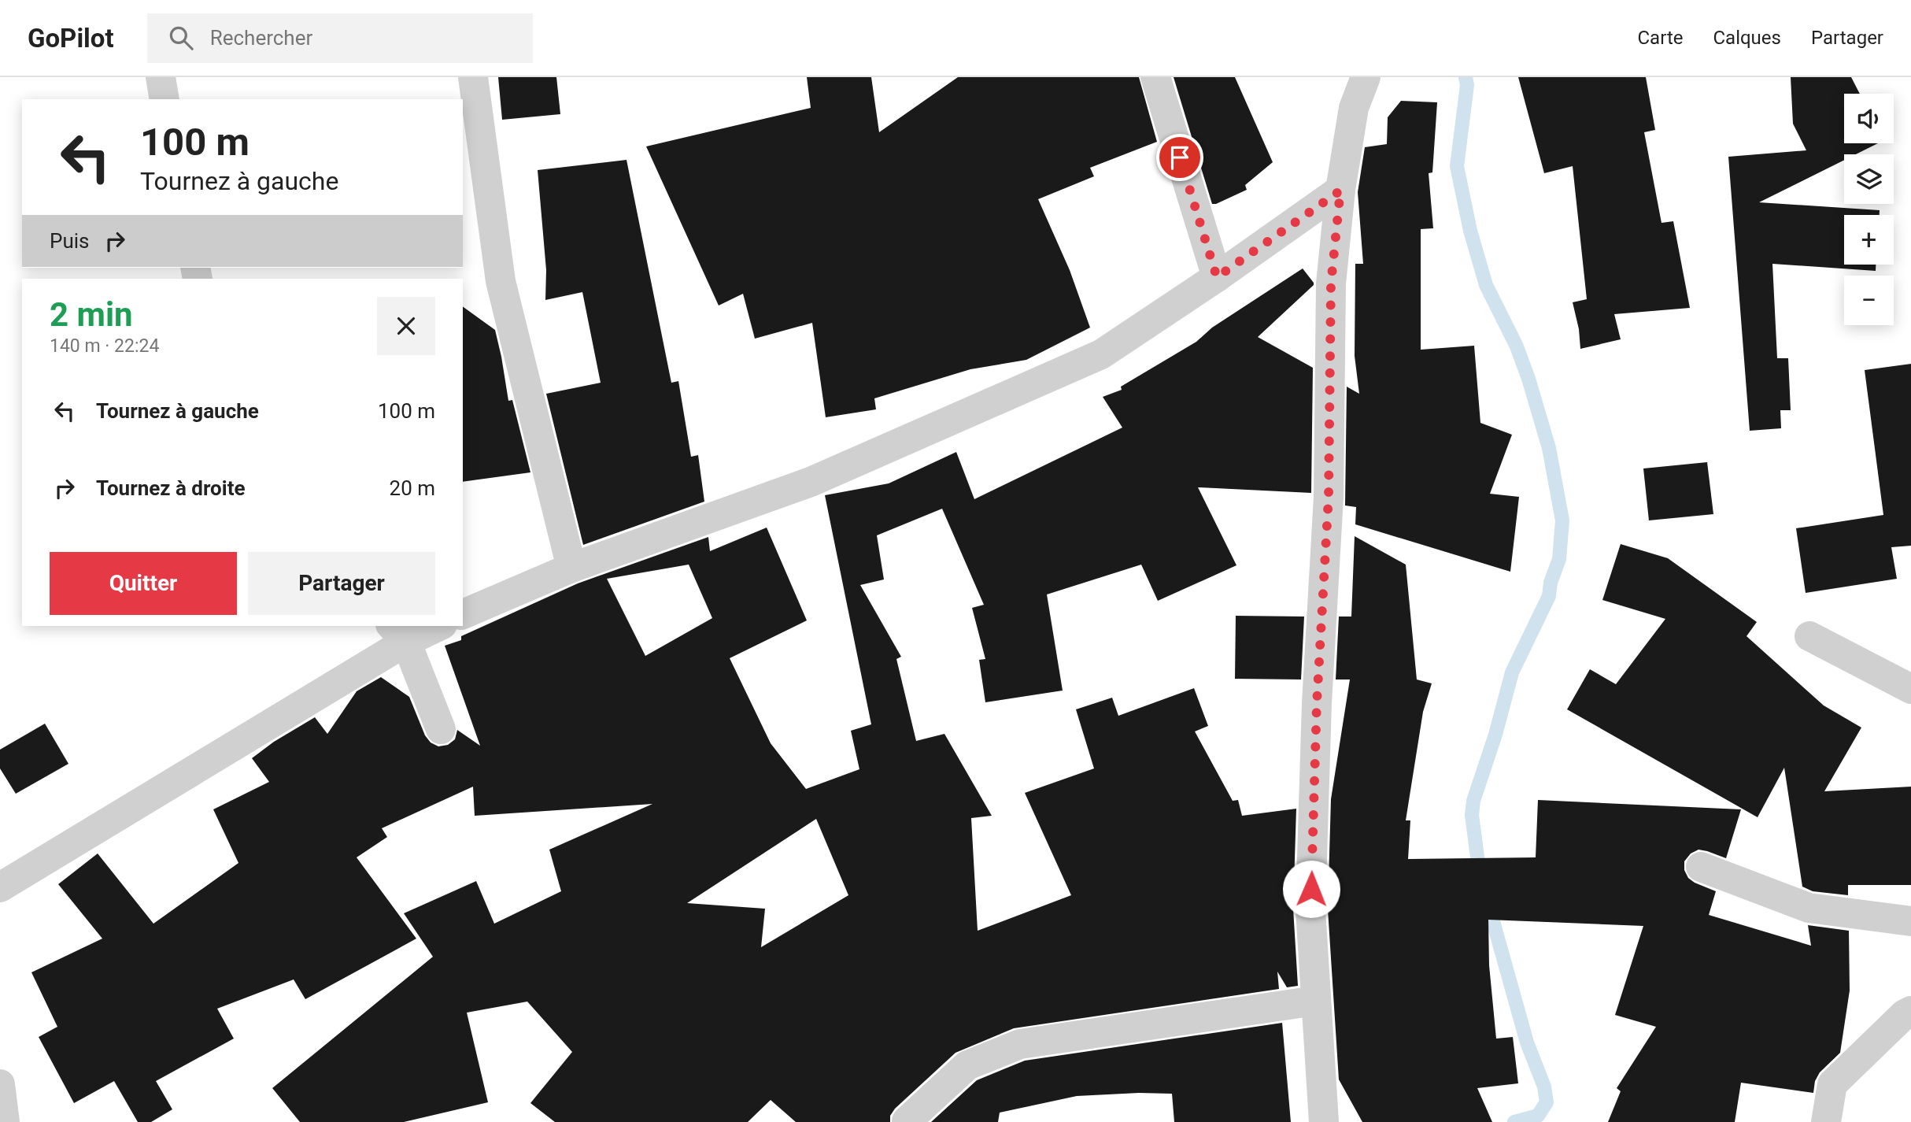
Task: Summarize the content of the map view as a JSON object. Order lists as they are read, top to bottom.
{
  "page": {
    "header": "GoPilot",
    "search": "Rechercher",
    "nav": ["Carte", "Calques", "Partager"],
    "map_buttons": ["+", "−"],
    "turn": ["100 m", "Tournez à gauche"],
    "then": "Puis",
    "heading": ["2 min", "140 m · 22:24"],
    "list": [
      {
        "name": "Tournez à gauche",
        "value": "100 m"
      },
      {
        "name": "Tournez à droite",
        "value": "20 m"
      }
    ],
    "buttons": ["Quitter", "Partager"]
  }
}
